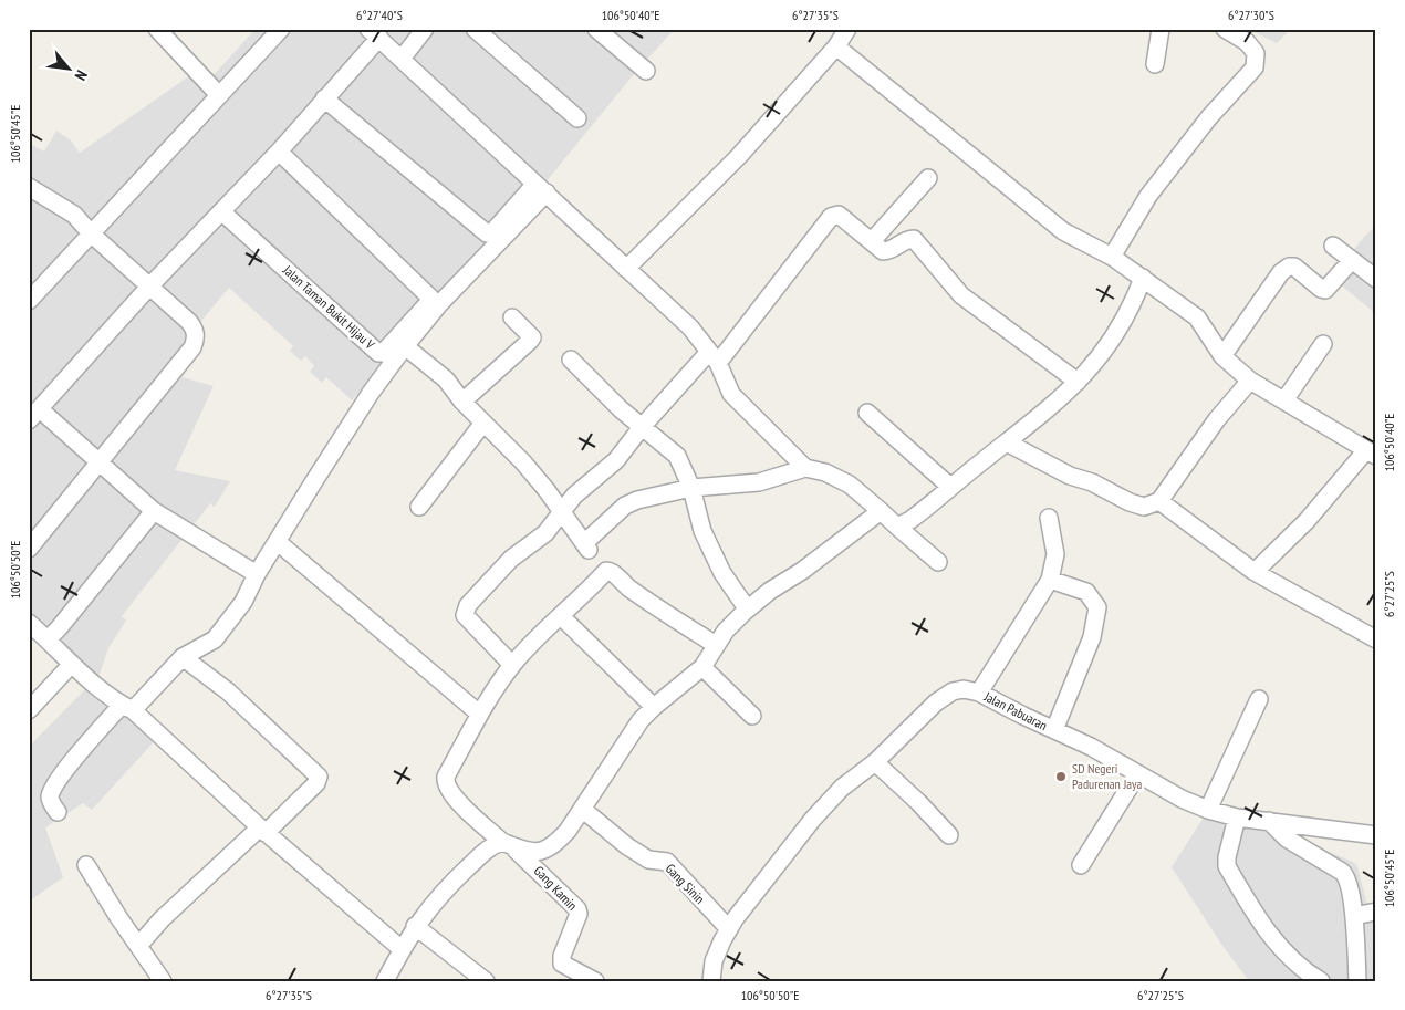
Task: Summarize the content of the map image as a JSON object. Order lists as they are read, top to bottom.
{
  "streets": {
    "street": [
      "Jalan Taman Bukit Hijau V",
      "Jalan Pabuaran",
      "Gang Sinin",
      "Gang Kamin"
    ]
  },
  "crossings": [
    ["Jalan Pabuaran", "Gang Sinin"]
  ],
  "places": ["SD Negeri Padurenan Jaya"],
  "north": "bottom right",
  "coordinates": [
    "6°27'40\"S",
    "106°50'40\"E",
    "6°27'35\"S",
    "6°27'30\"S",
    "106°50'45\"E",
    "106°50'50\"E",
    "6°27'25\"S"
  ]
}
